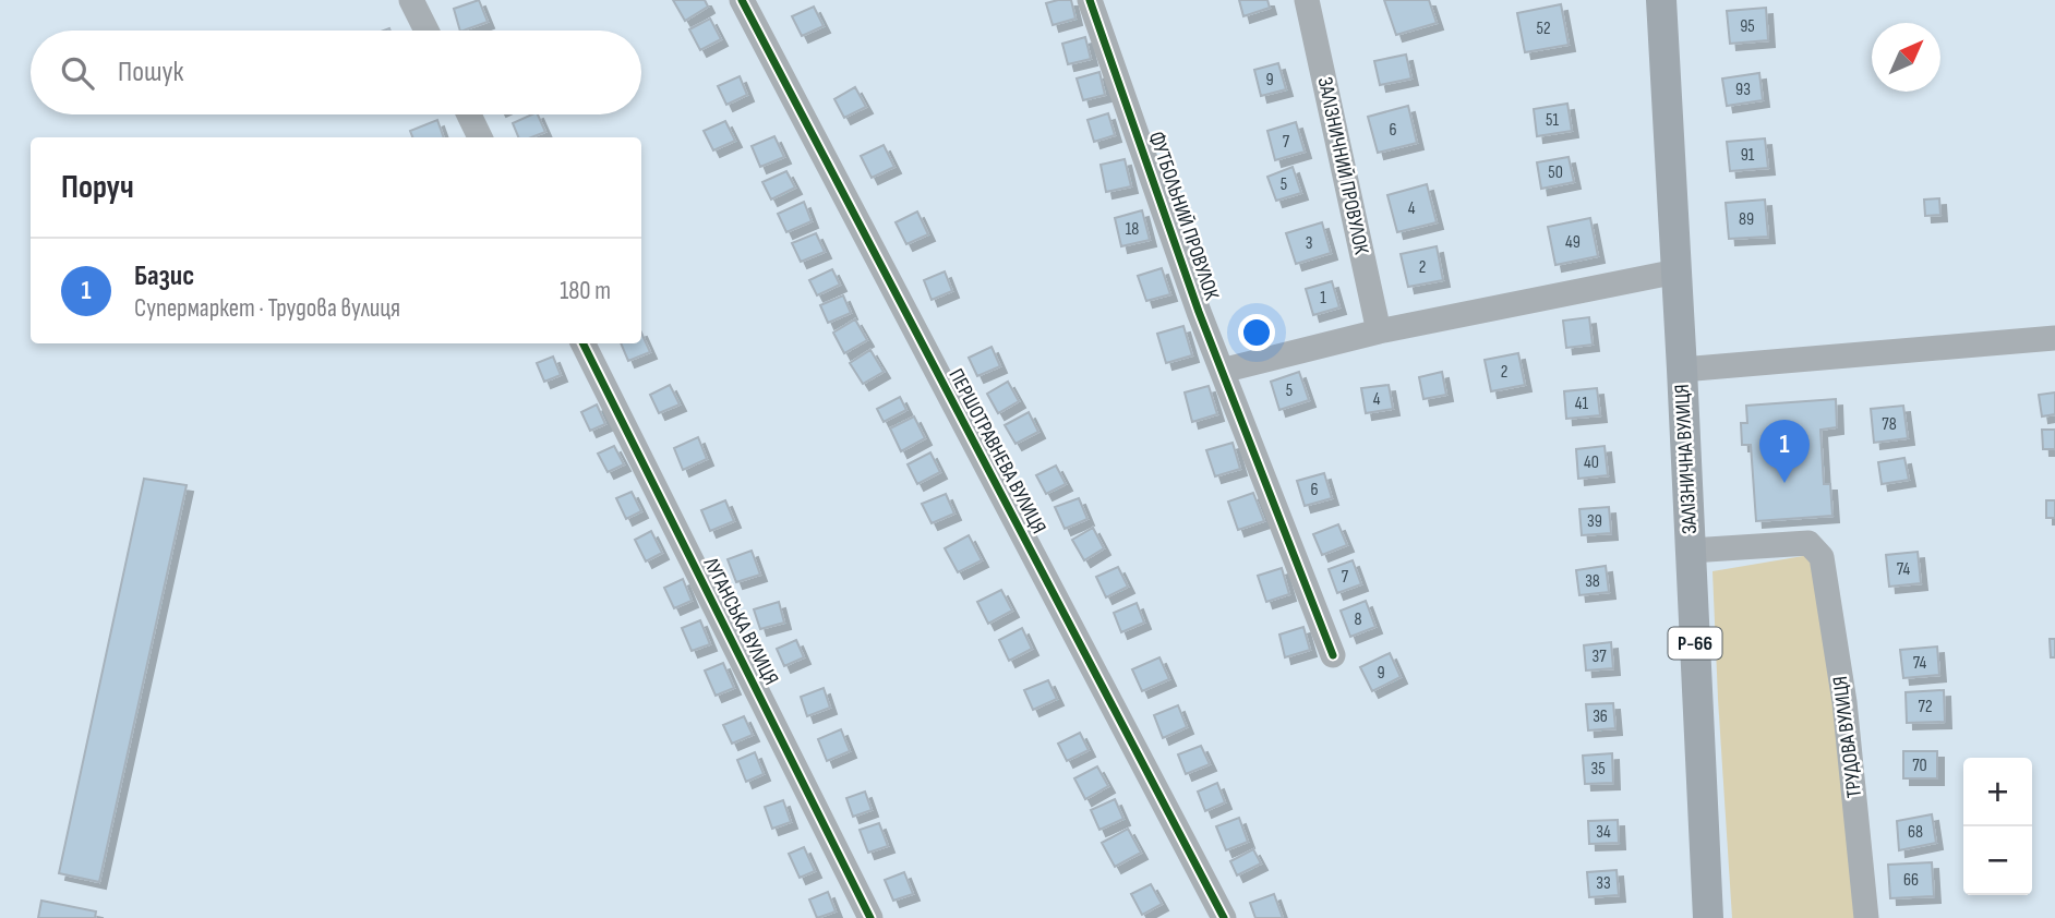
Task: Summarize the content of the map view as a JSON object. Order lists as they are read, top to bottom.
{
  "streets": {
    "main road": ["ЗАЛІЗНИЧНА ВУЛИЦЯ", "Р-66"],
    "street": [
      "ЗАЛІЗНИЧНИЙ ПРОВУЛОК",
      "ФУТБОЛЬНИЙ ПРОВУЛОК",
      "ПЕРШОТРАВНЕВА ВУЛИЦЯ",
      "ЛУГАНСЬКА ВУЛИЦЯ",
      "ТРУДОВА ВУЛИЦЯ"
    ]
  },
  "crossings": [
    ["ЗАЛІЗНИЧНА ВУЛИЦЯ", "ТРУДОВА ВУЛИЦЯ"]
  ],
  "house_numbers": [
    "95",
    "52",
    "9",
    "93",
    "51",
    "6",
    "7",
    "91",
    "50",
    "5",
    "4",
    "89",
    "18",
    "49",
    "3",
    "2",
    "1",
    "2",
    "5",
    "4",
    "41",
    "78",
    "40",
    "6",
    "39",
    "74",
    "7",
    "38",
    "8",
    "37",
    "74",
    "9",
    "72",
    "36",
    "70",
    "35",
    "34",
    "68",
    "66",
    "33"
  ],
  "north": "top right",
  "page": {
    "search": "Пошук",
    "heading": "Поруч",
    "list": [
      {
        "mark": "1",
        "name": "Базис",
        "note": "Супермаркет · Трудова вулиця",
        "value": "180 m"
      }
    ],
    "pins": "1",
    "map_buttons": ["+", "−"]
  }
}
